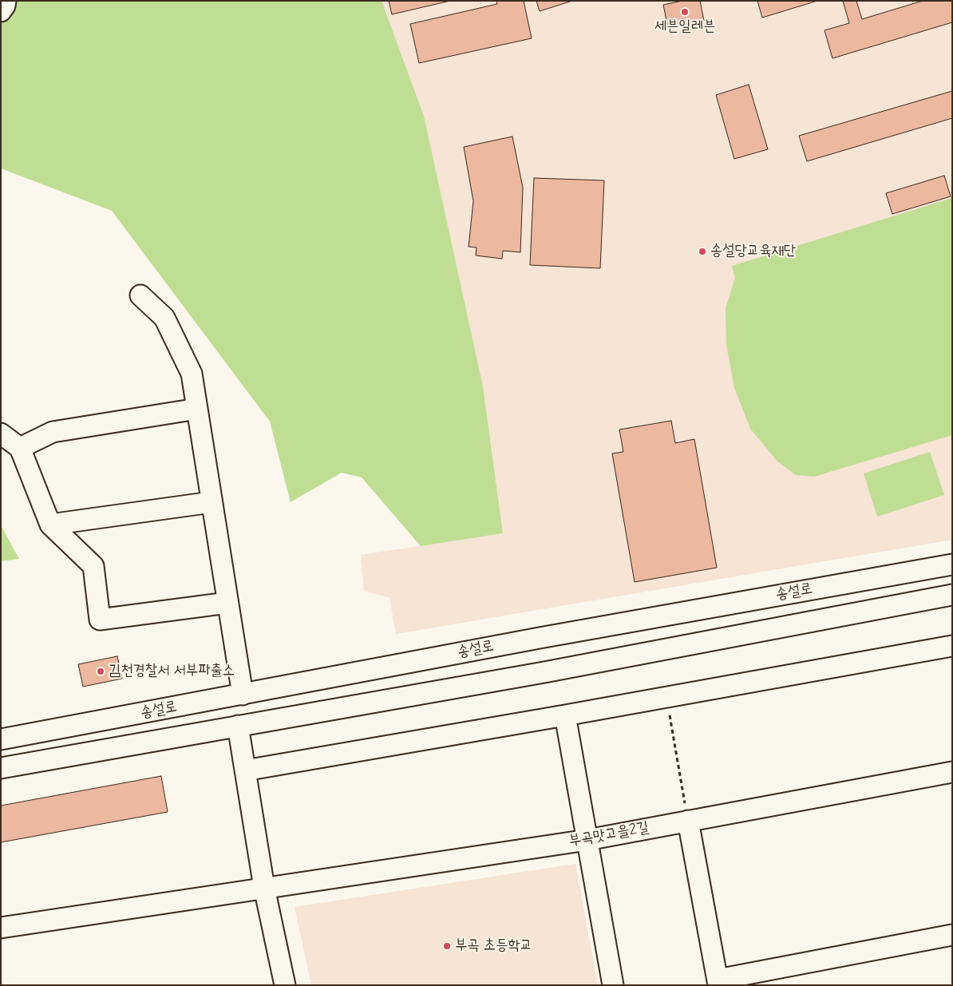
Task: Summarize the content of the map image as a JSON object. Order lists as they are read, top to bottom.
{
  "streets": {
    "street": ["송설로", "부곡맛고을2길"]
  },
  "places": [
    "세븐일레븐",
    "송설당교육재단",
    "김천경찰서 서부파출소",
    "부곡 초등학교"
  ]
}
